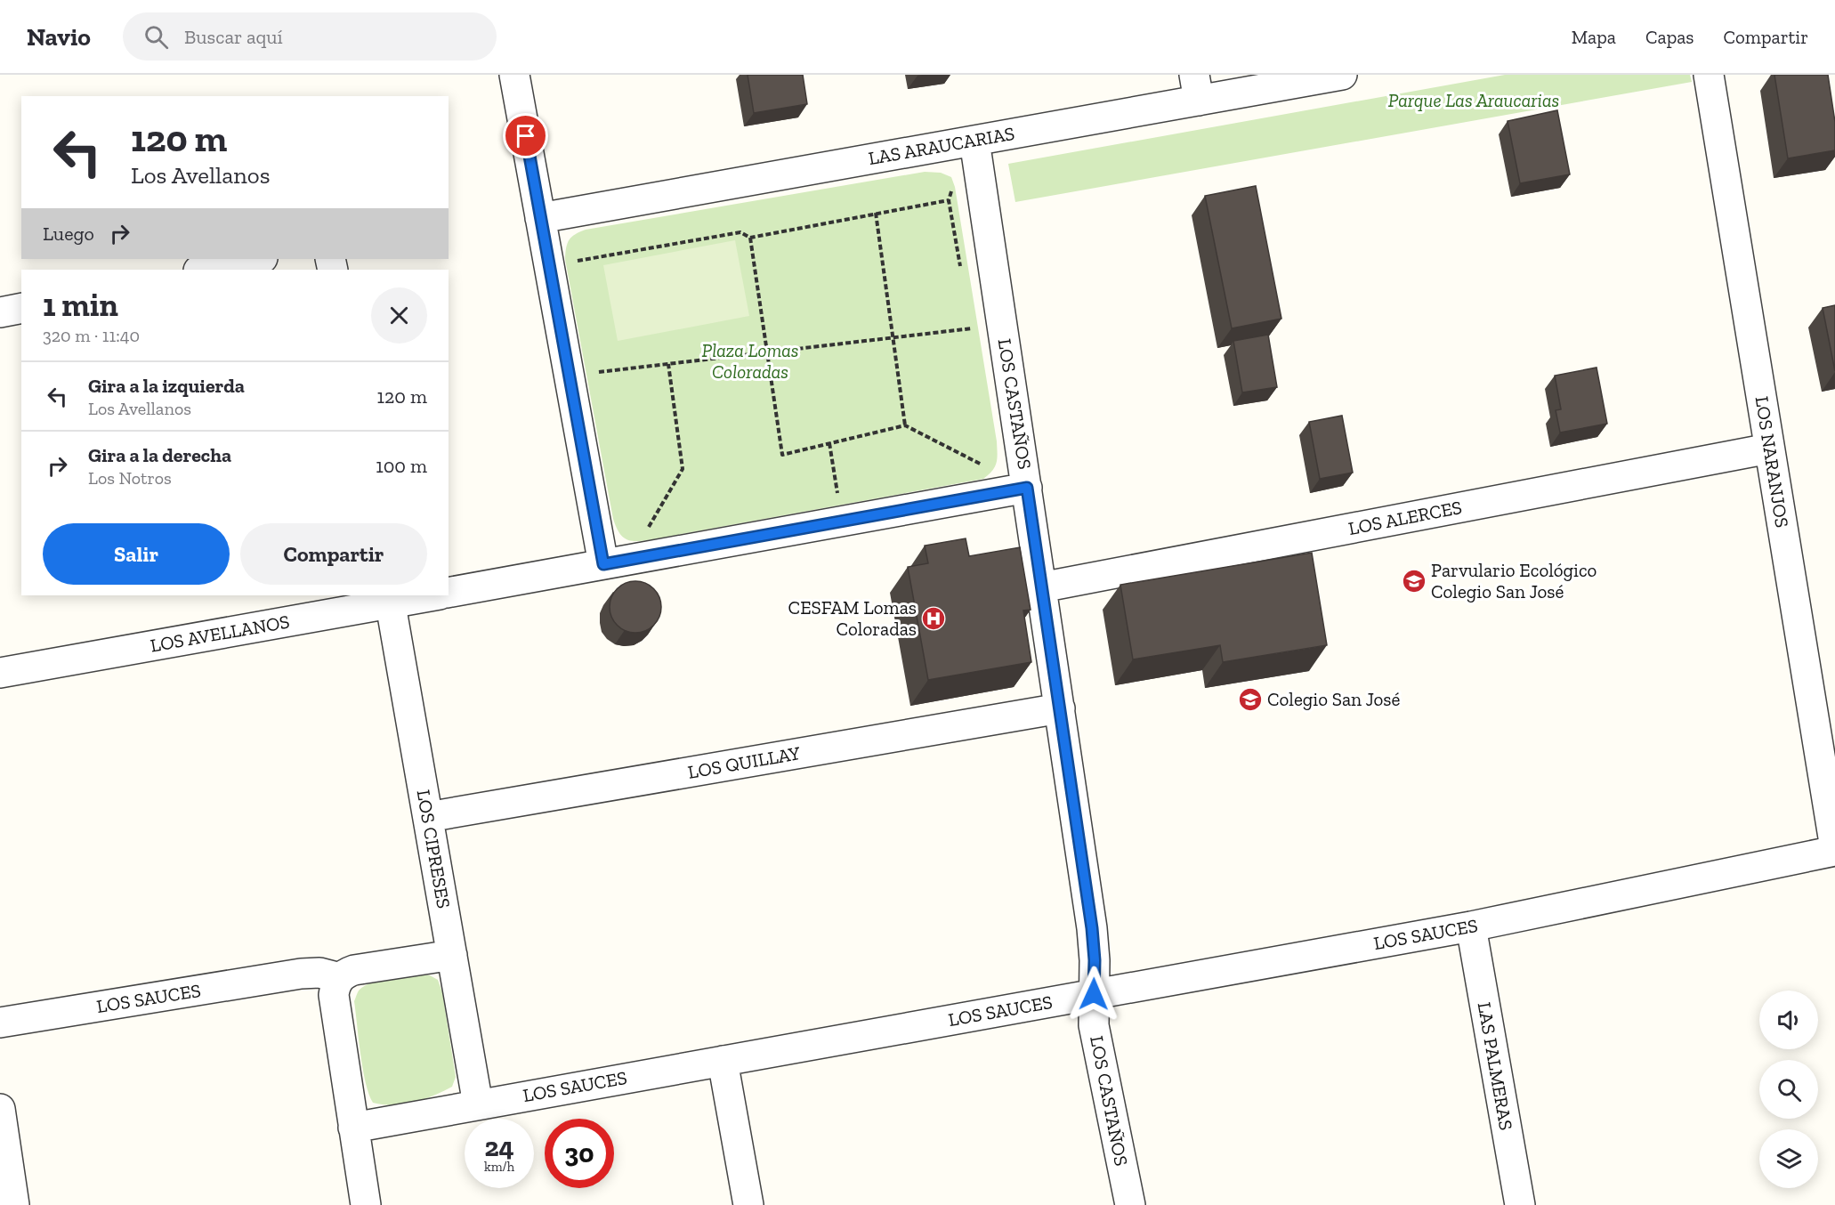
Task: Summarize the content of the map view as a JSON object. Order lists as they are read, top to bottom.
{
  "streets": {
    "street": [
      "LAS ARAUCARIAS",
      "LOS CASTAÑOS",
      "LOS NARANJOS",
      "LOS ALERCES",
      "LOS AVELLANOS",
      "LOS QUILLAY",
      "LOS CIPRESES",
      "LOS SAUCES",
      "LAS PALMERAS"
    ]
  },
  "crossings": [
    ["LAS ARAUCARIAS", "LOS CASTAÑOS"],
    ["LOS CASTAÑOS", "LOS ALERCES"],
    ["LOS CASTAÑOS", "LOS QUILLAY"],
    ["LOS CASTAÑOS", "LOS SAUCES"],
    ["LOS NARANJOS", "LOS ALERCES"],
    ["LOS NARANJOS", "LOS SAUCES"],
    ["LOS AVELLANOS", "LOS CIPRESES"],
    ["LOS QUILLAY", "LOS CIPRESES"],
    ["LOS CIPRESES", "LOS SAUCES"],
    ["LOS SAUCES", "LAS PALMERAS"]
  ],
  "parks": ["Parque Las Araucarias", "Plaza Lomas Coloradas"],
  "places": {
    "school or university": ["Parvulario Ecológico Colegio San José", "Colegio San José"],
    "hospital": ["CESFAM Lomas Coloradas"]
  },
  "page": {
    "header": "Navio",
    "search": "Buscar aquí",
    "nav": ["Mapa", "Capas", "Compartir"],
    "turn": ["120 m", "Los Avellanos"],
    "then": "Luego",
    "heading": ["1 min", "320 m · 11:40"],
    "list": [
      {
        "name": "Gira a la izquierda",
        "note": "Los Avellanos",
        "value": "120 m"
      },
      {
        "name": "Gira a la derecha",
        "note": "Los Notros",
        "value": "100 m"
      }
    ],
    "buttons": ["Salir", "Compartir"],
    "speed": "24 km/h",
    "limit": "30"
  }
}
